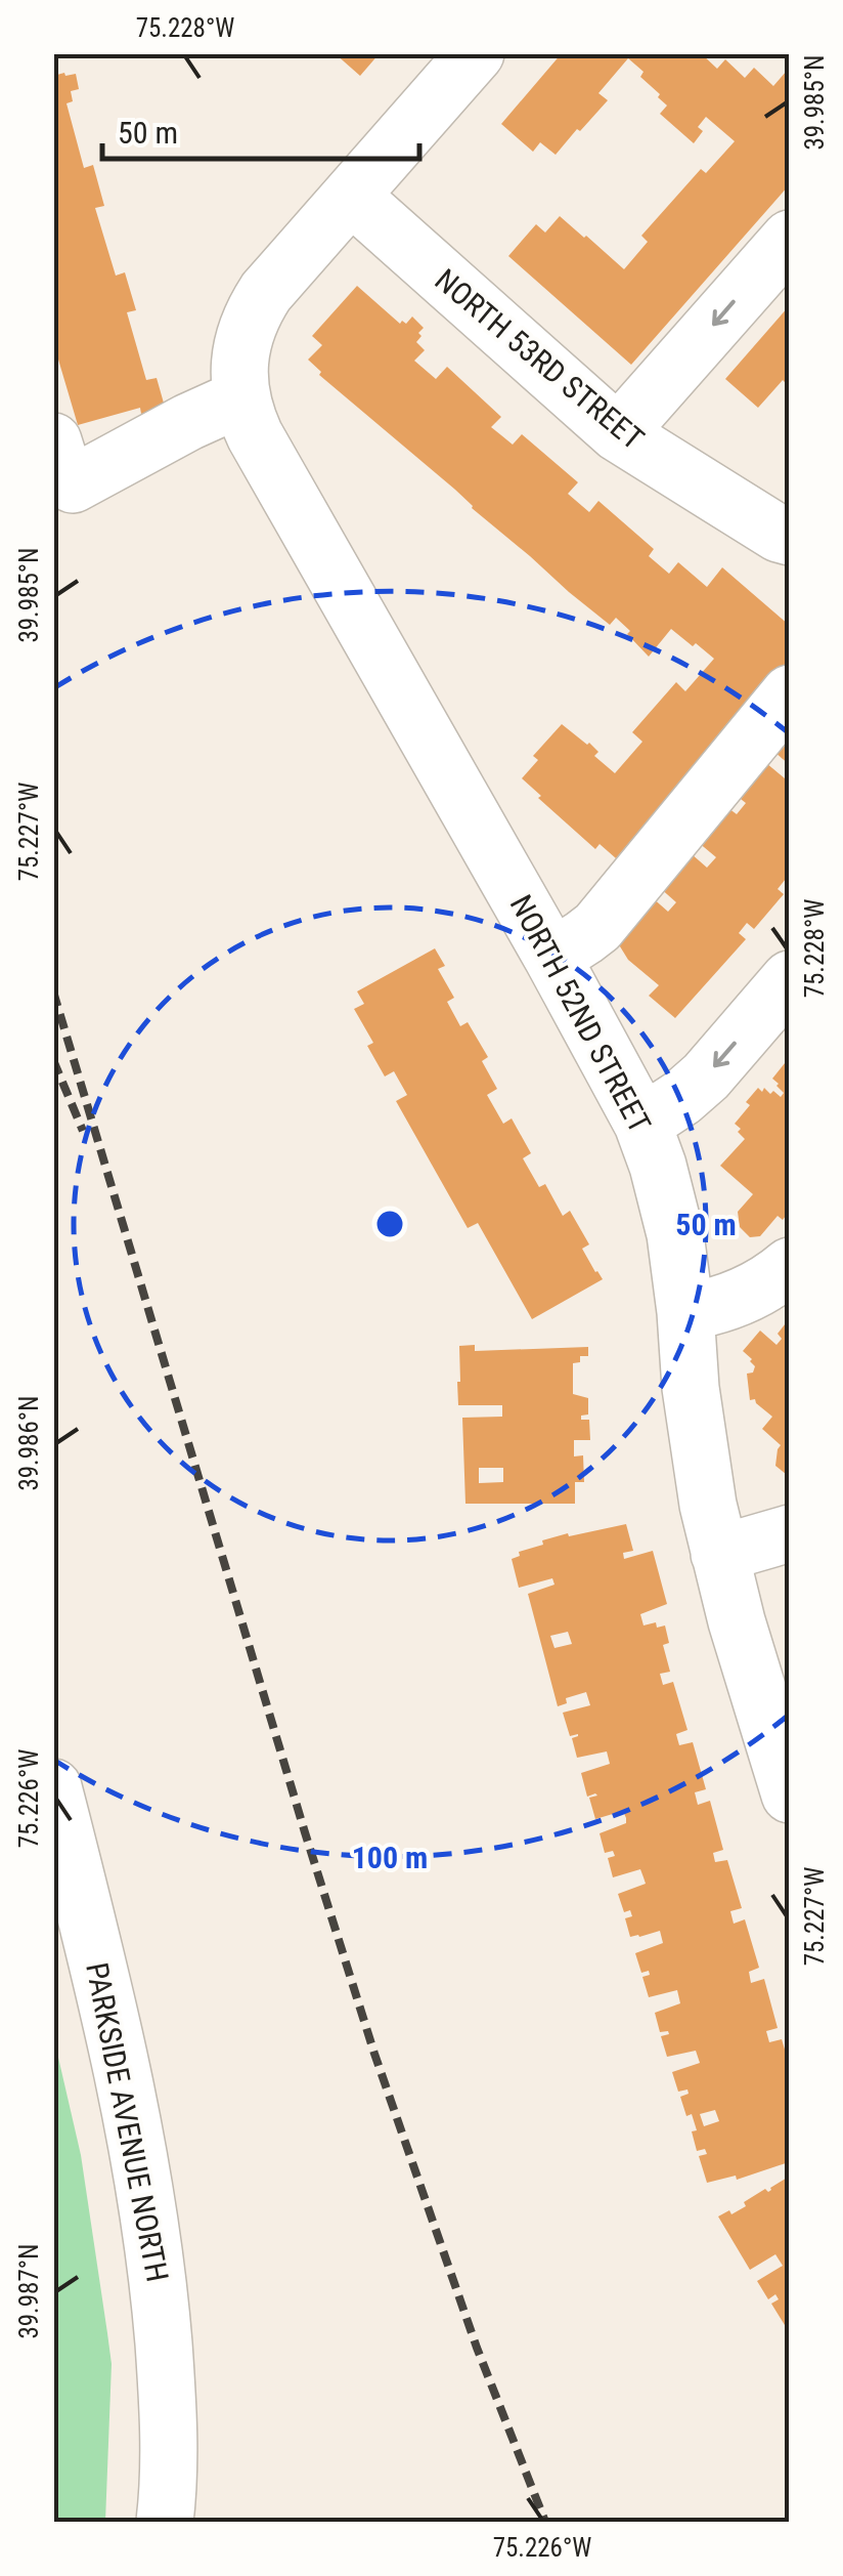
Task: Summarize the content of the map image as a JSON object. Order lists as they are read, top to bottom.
{
  "streets": {
    "street": ["NORTH 53RD STREET", "NORTH 52ND STREET", "PARKSIDE AVENUE NORTH"]
  },
  "scale_bar": "50 m",
  "coordinates": [
    "75.228°W",
    "39.985°N",
    "75.227°W",
    "39.986°N",
    "75.226°W",
    "39.987°N"
  ],
  "rings": ["50 m", "100 m"]
}
